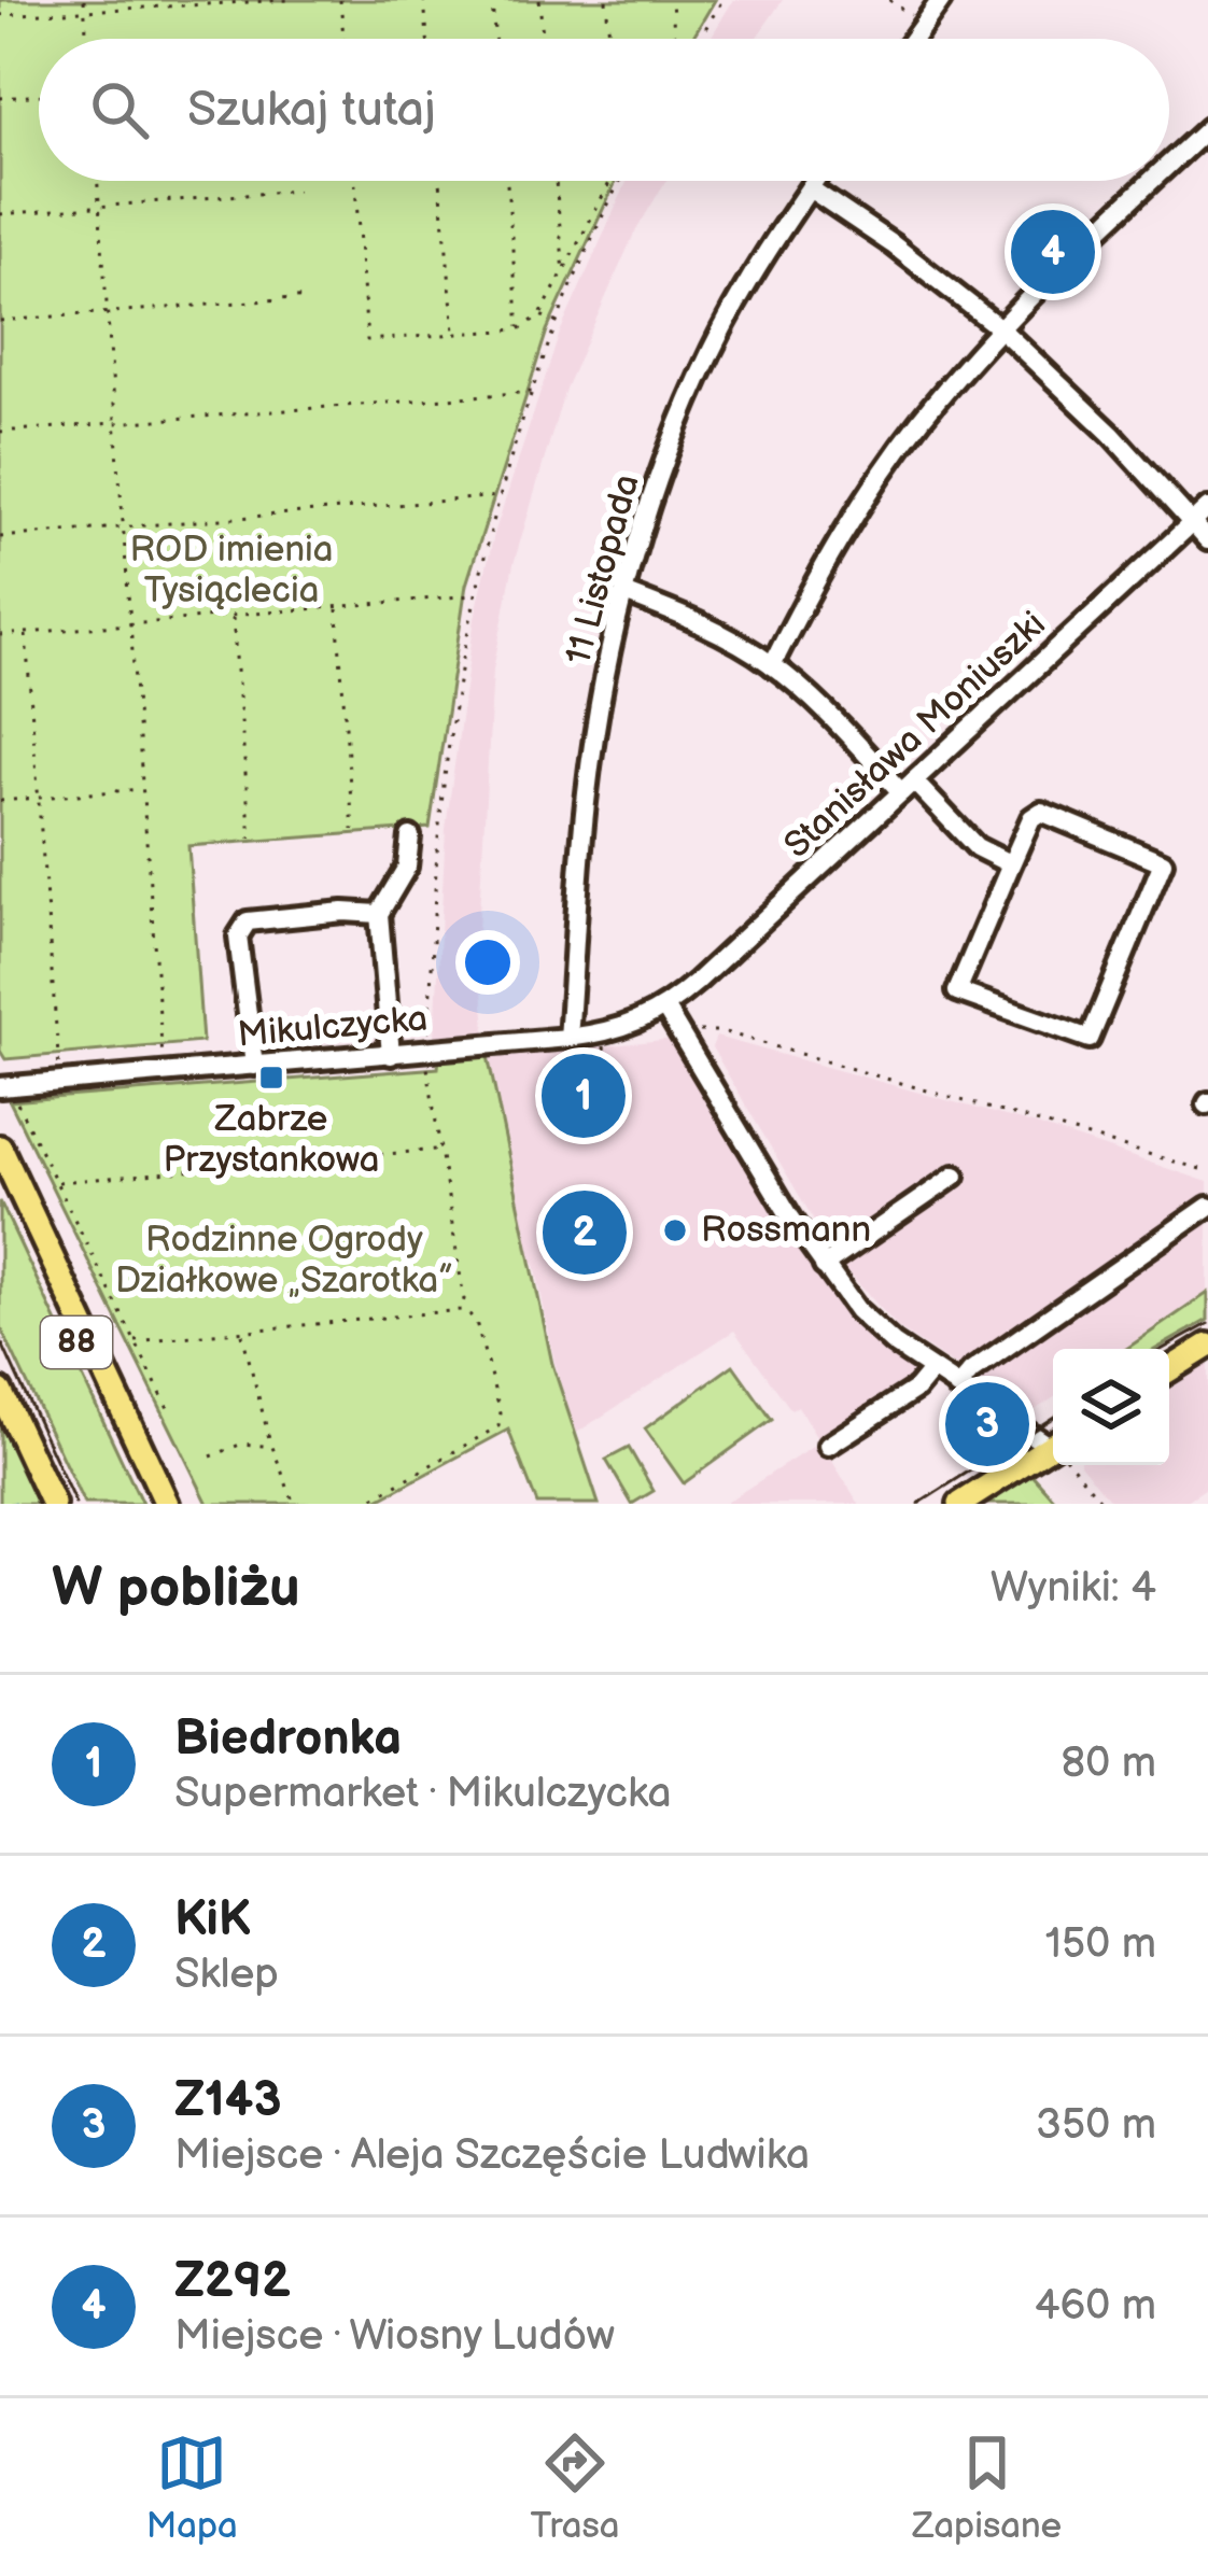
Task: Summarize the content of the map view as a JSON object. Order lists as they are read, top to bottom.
{
  "streets": {
    "main road": ["88"],
    "street": ["11 Listopada", "Stanisława Moniuszki", "Mikulczycka"]
  },
  "crossings": [
    ["11 Listopada", "Mikulczycka"],
    ["Stanisława Moniuszki", "Mikulczycka"]
  ],
  "parks": ["ROD imienia Tysiąclecia", "Rodzinne Ogrody Działkowe „Szarotka”"],
  "places": {
    "transit": ["Zabrze Przystankowa"],
    "other": ["Rossmann"]
  },
  "page": {
    "search": "Szukaj tutaj",
    "pins": [
      "4",
      "1",
      "2",
      "3"
    ],
    "heading": ["W pobliżu", "Wyniki: 4"],
    "list": [
      {
        "mark": "1",
        "name": "Biedronka",
        "note": "Supermarket · Mikulczycka",
        "value": "80 m"
      },
      {
        "mark": "2",
        "name": "KiK",
        "note": "Sklep",
        "value": "150 m"
      },
      {
        "mark": "3",
        "name": "Z143",
        "note": "Miejsce · Aleja Szczęście Ludwika",
        "value": "350 m"
      },
      {
        "mark": "4",
        "name": "Z292",
        "note": "Miejsce · Wiosny Ludów",
        "value": "460 m"
      }
    ],
    "nav": ["Mapa", "Trasa", "Zapisane"]
  }
}
